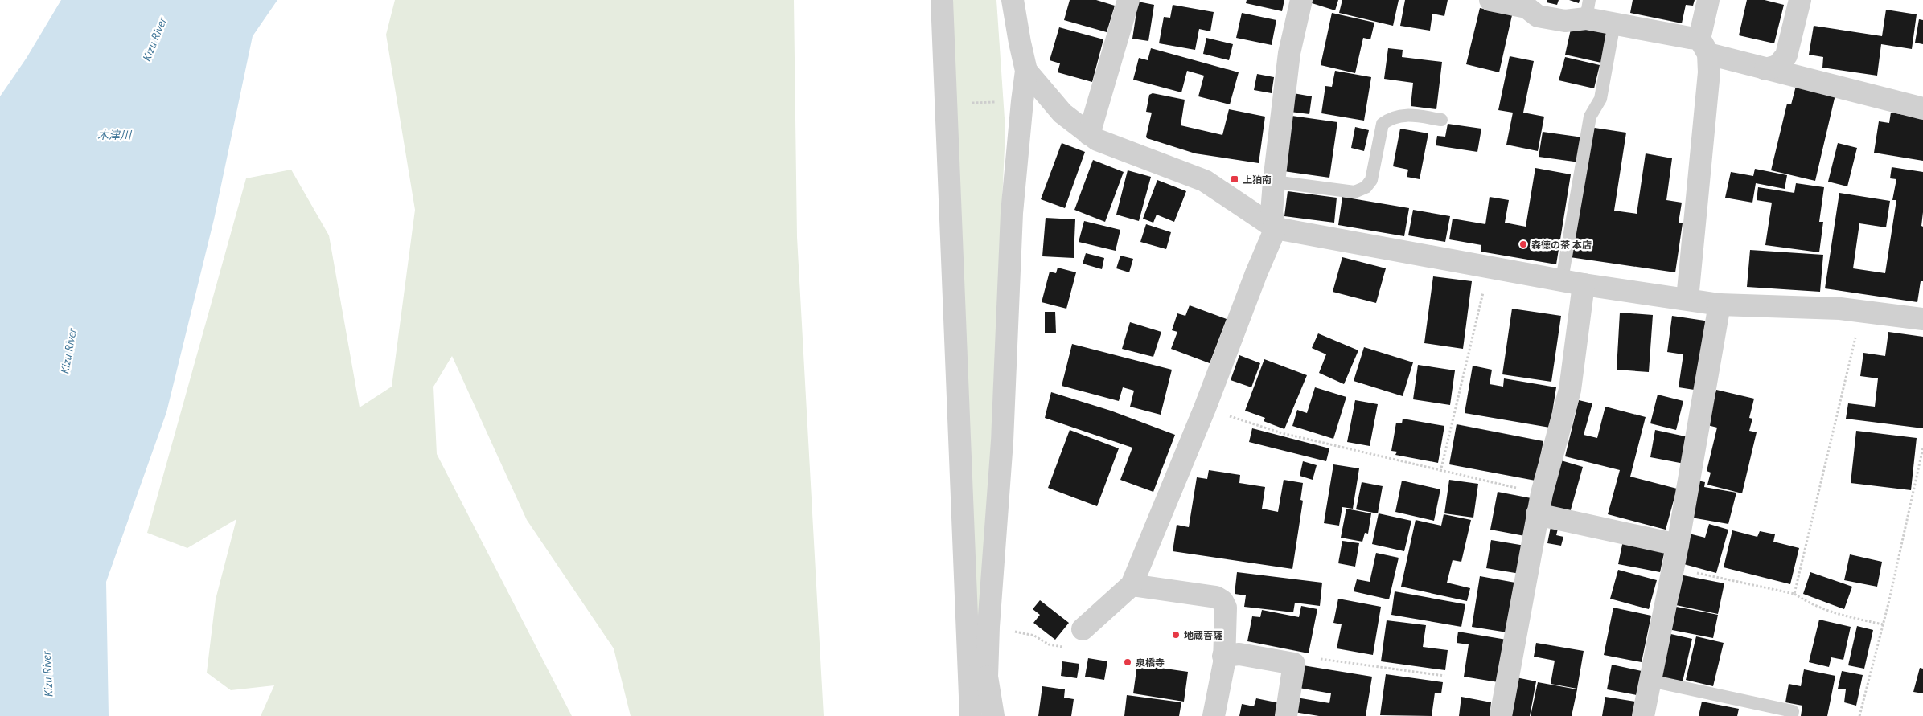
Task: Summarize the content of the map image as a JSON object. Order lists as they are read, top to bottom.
{
  "water": ["Kizu River", "木津川"],
  "places": {
    "transit": ["上狛南"],
    "other": ["森徳の茶 本店", "地蔵菩薩", "泉橋寺"]
  }
}
